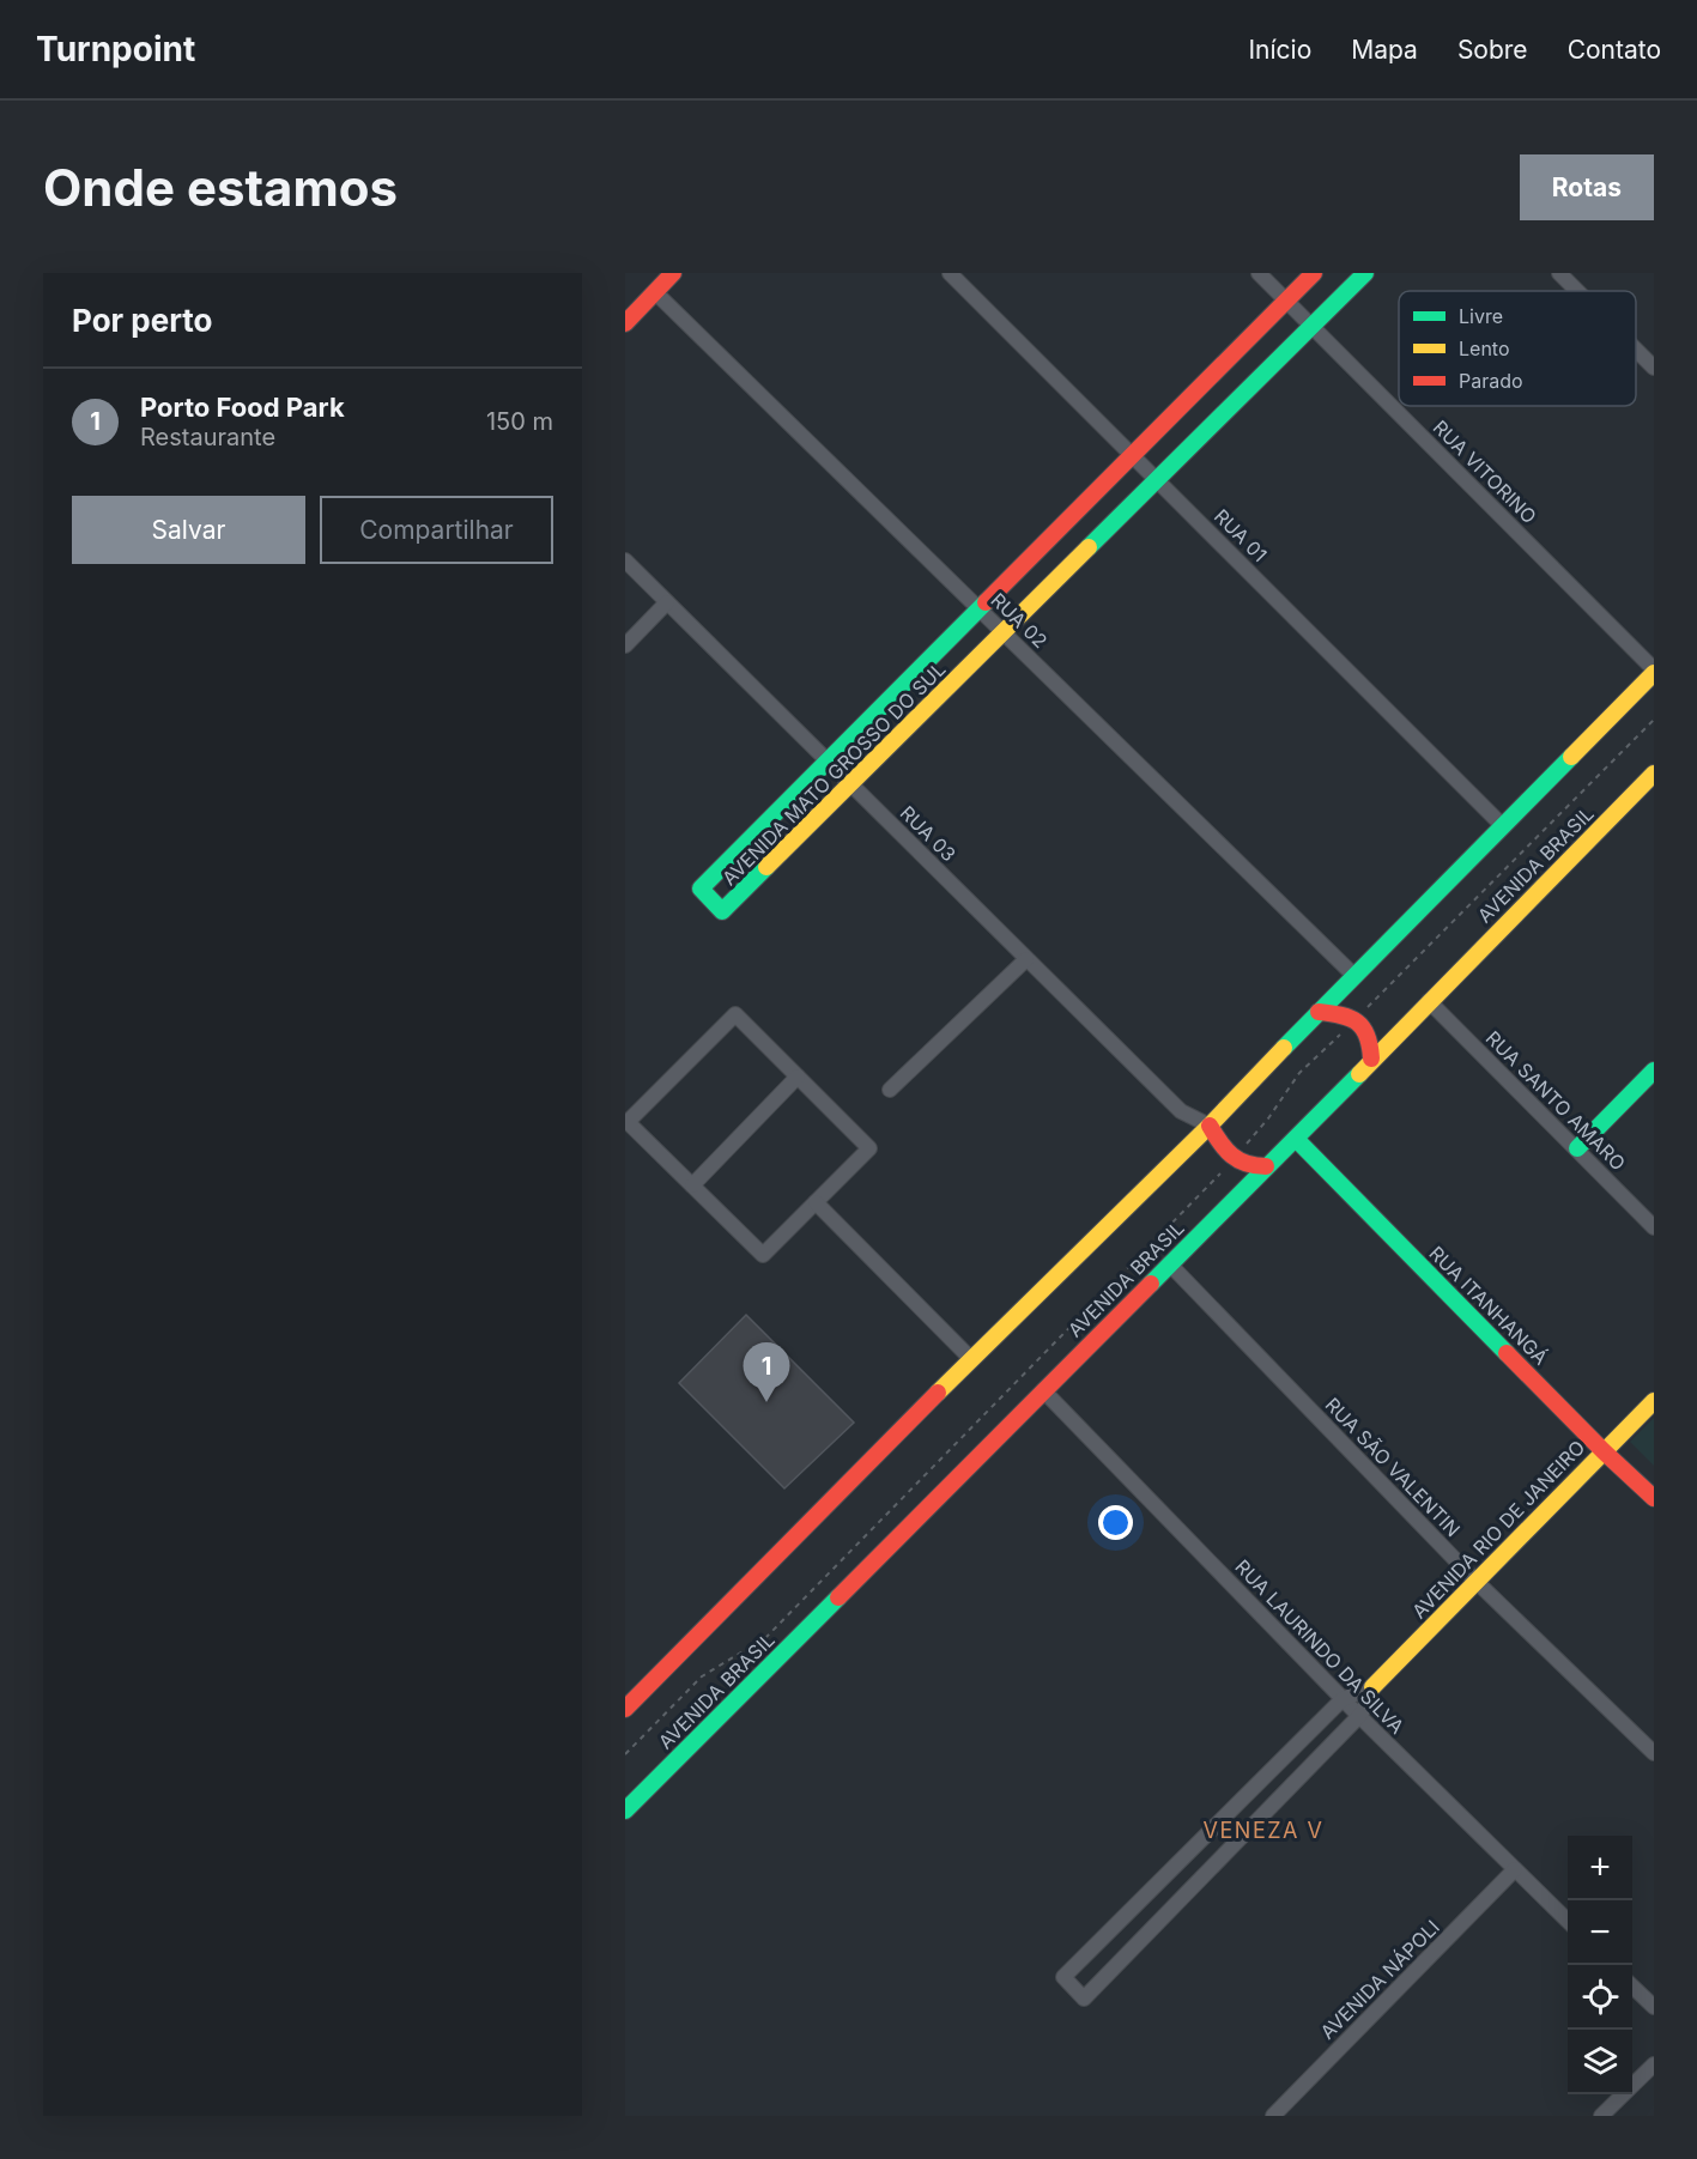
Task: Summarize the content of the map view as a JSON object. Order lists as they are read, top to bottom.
{
  "streets": {
    "main road": [
      "AVENIDA MATO GROSSO DO SUL",
      "AVENIDA BRASIL",
      "RUA ITANHANGÁ",
      "AVENIDA RIO DE JANEIRO"
    ],
    "street": [
      "RUA VITORINO",
      "RUA 01",
      "RUA 02",
      "RUA 03",
      "RUA SANTO AMARO",
      "RUA SÃO VALENTIN",
      "RUA LAURINDO DA SILVA",
      "AVENIDA NÁPOLI"
    ]
  },
  "crossings": [
    ["RUA VITORINO", "AVENIDA MATO GROSSO DO SUL"],
    ["RUA 01", "AVENIDA MATO GROSSO DO SUL"],
    ["RUA 02", "AVENIDA MATO GROSSO DO SUL"],
    ["AVENIDA MATO GROSSO DO SUL", "RUA 03"],
    ["AVENIDA BRASIL", "RUA SANTO AMARO"],
    ["AVENIDA BRASIL", "RUA ITANHANGÁ"],
    ["AVENIDA BRASIL", "RUA SÃO VALENTIN"],
    ["AVENIDA BRASIL", "RUA LAURINDO DA SILVA"],
    ["RUA ITANHANGÁ", "AVENIDA RIO DE JANEIRO"],
    ["RUA SÃO VALENTIN", "AVENIDA RIO DE JANEIRO"],
    ["AVENIDA RIO DE JANEIRO", "RUA LAURINDO DA SILVA"],
    ["RUA LAURINDO DA SILVA", "AVENIDA NÁPOLI"]
  ],
  "districts": ["VENEZA V"],
  "legend": ["Livre", "Lento", "Parado"],
  "page": {
    "header": "Turnpoint",
    "nav": [
      "Início",
      "Mapa",
      "Sobre",
      "Contato"
    ],
    "buttons": [
      "Rotas",
      ["Salvar", "Compartilhar"]
    ],
    "title": "Onde estamos",
    "heading": "Por perto",
    "list": [
      {
        "mark": "1",
        "name": "Porto Food Park",
        "note": "Restaurante",
        "value": "150 m"
      }
    ],
    "pins": "1",
    "map_buttons": ["+", "−"]
  }
}
